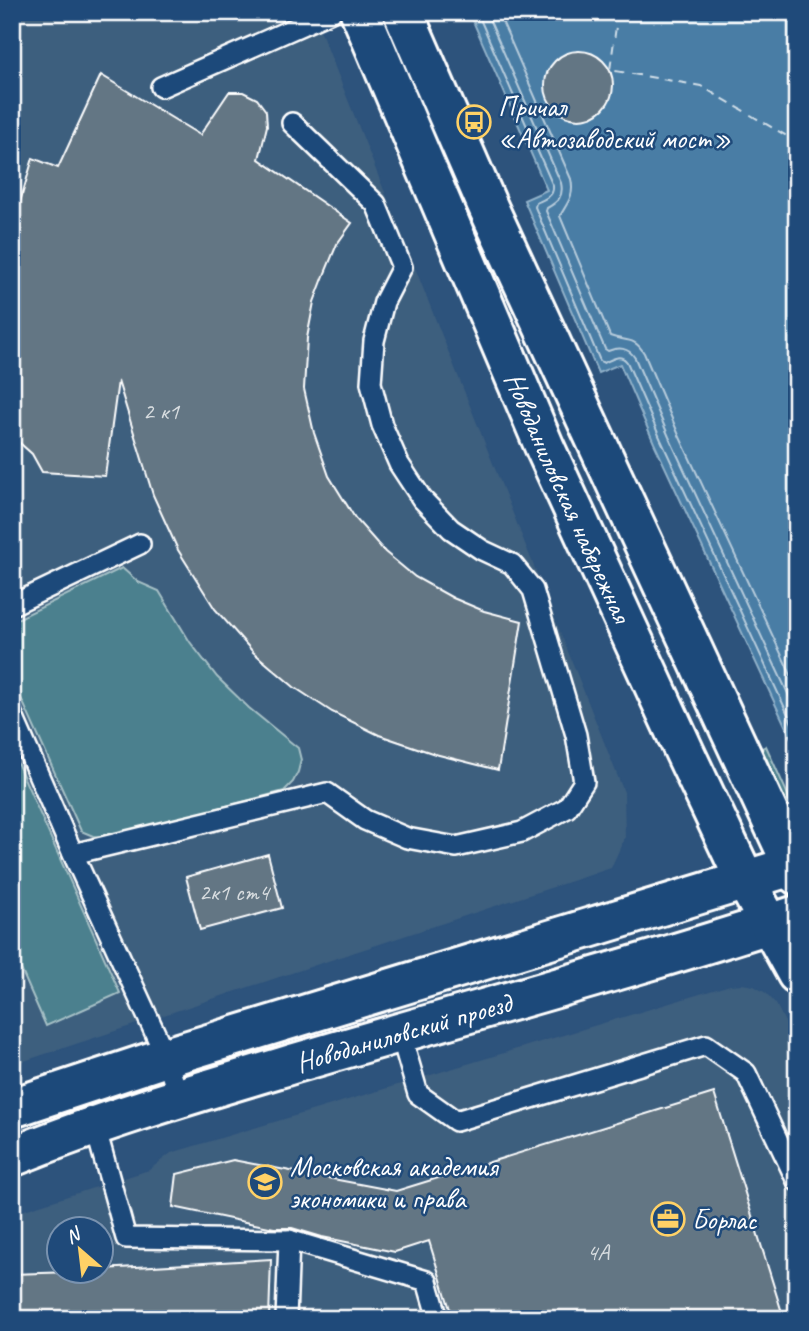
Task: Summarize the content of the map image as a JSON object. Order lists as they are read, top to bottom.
{
  "streets": {
    "main road": ["Новоданиловская набережная", "Новоданиловский проезд"]
  },
  "crossings": [
    ["Новоданиловская набережная", "Новоданиловский проезд"]
  ],
  "places": {
    "bus stop": ["Причал «Автозаводский мост»"],
    "school or university": ["Московская академия экономики и права"],
    "office": ["Борлас"]
  },
  "house_numbers": ["2 к1", "2к1 ст4", "4А"],
  "north": "top left"
}
